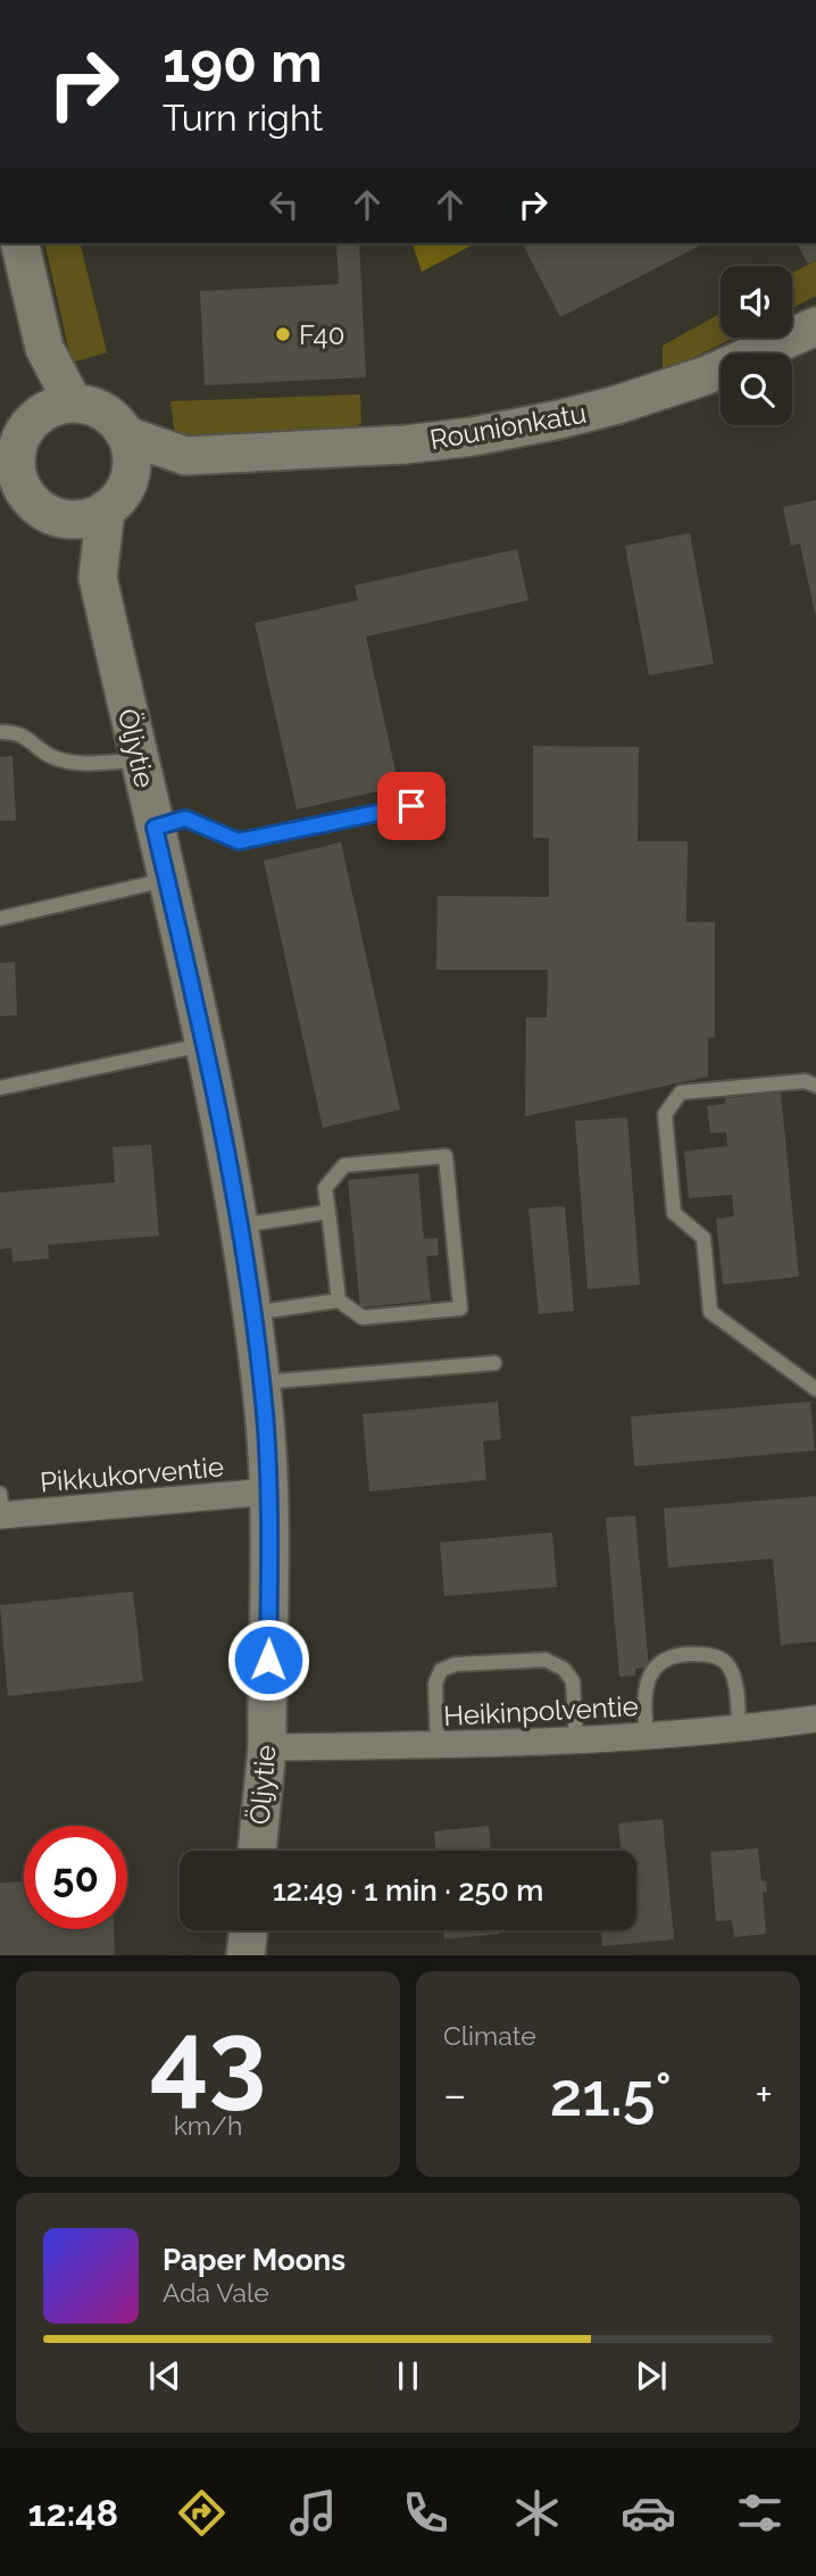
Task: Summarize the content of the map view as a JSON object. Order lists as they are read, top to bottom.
{
  "streets": {
    "main road": ["Rounionkatu", "Öljytie"],
    "street": ["Pikkukorventie", "Heikinpolventie"]
  },
  "crossings": [
    ["Rounionkatu", "Öljytie"],
    ["Öljytie", "Pikkukorventie"],
    ["Öljytie", "Heikinpolventie"]
  ],
  "places": ["F40"],
  "page": {
    "turn": ["190 m", "Turn right"],
    "limit": "50",
    "trip": "12:49 · 1 min · 250 m",
    "tile": [
      ["43", "km/h"],
      "Climate"
    ],
    "heat": ["−", "21.5°", "+"],
    "song": ["Paper Moons", "Ada Vale"],
    "tabs": "12:48"
  }
}
